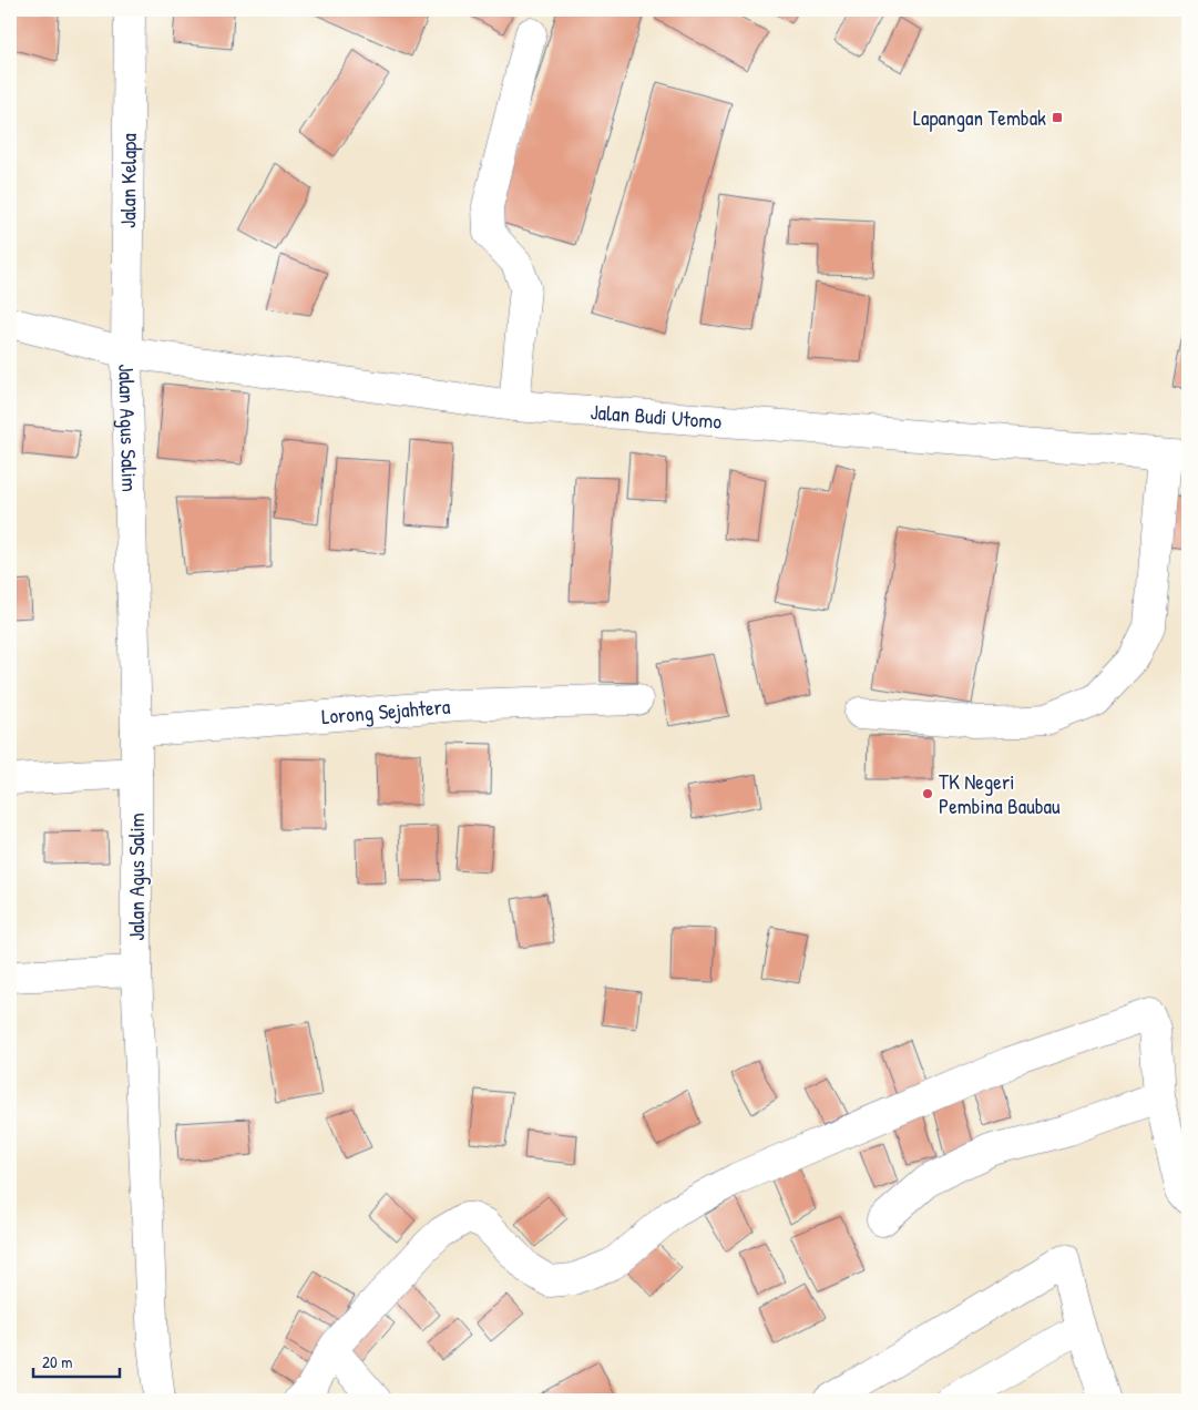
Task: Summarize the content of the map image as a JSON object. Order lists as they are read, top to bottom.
{
  "streets": {
    "street": [
      "Jalan Kelapa",
      "Jalan Budi Utomo",
      "Jalan Agus Salim",
      "Lorong Sejahtera"
    ]
  },
  "crossings": [
    ["Jalan Kelapa", "Jalan Budi Utomo"],
    ["Jalan Kelapa", "Jalan Agus Salim"],
    ["Jalan Budi Utomo", "Jalan Agus Salim"],
    ["Jalan Agus Salim", "Lorong Sejahtera"]
  ],
  "places": {
    "transit": ["Lapangan Tembak"],
    "other": ["TK Negeri Pembina Baubau"]
  },
  "scale_bar": "20 m"
}
